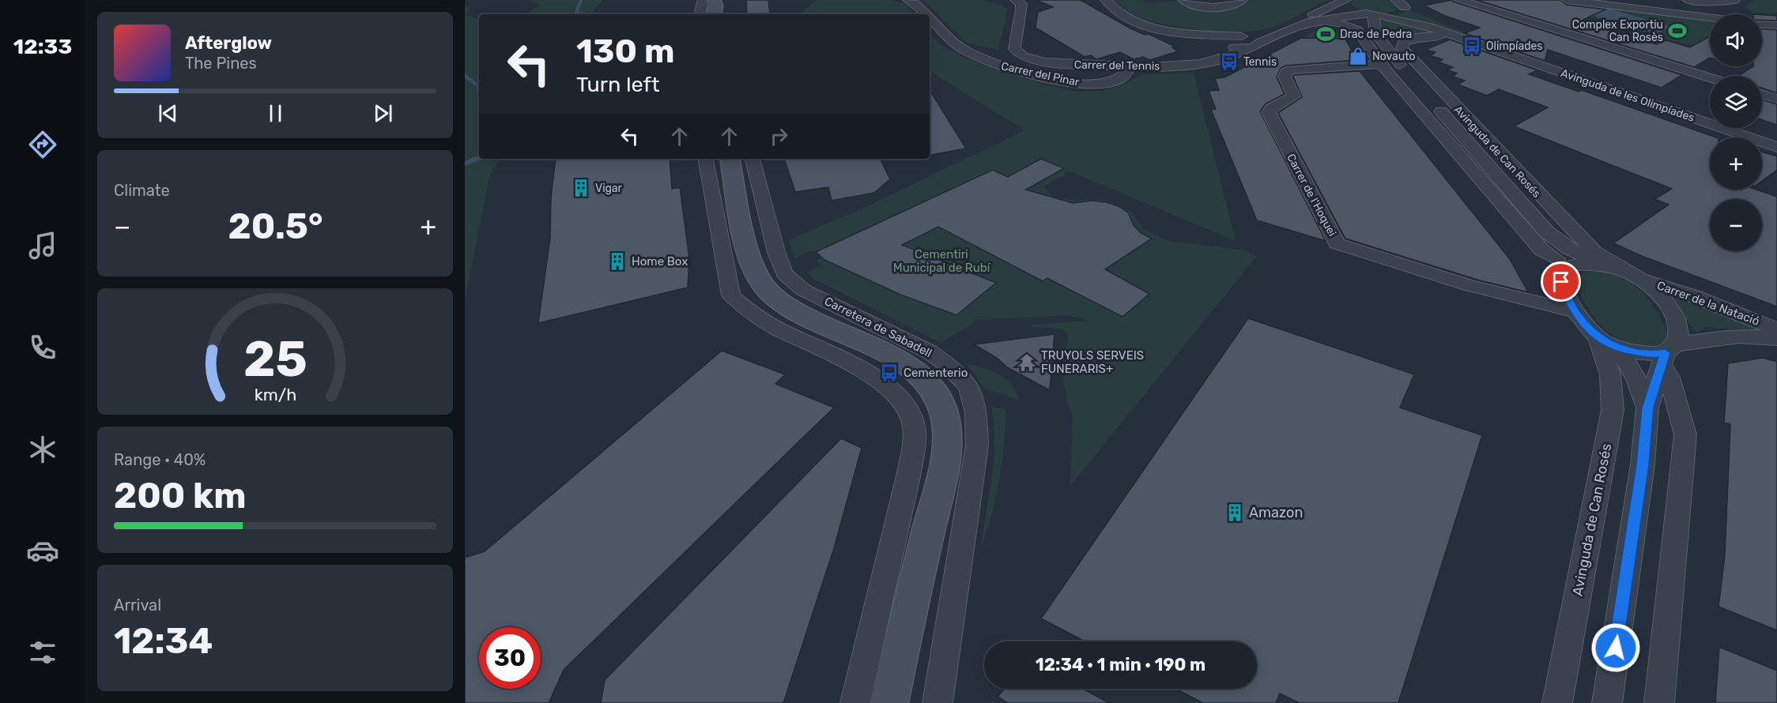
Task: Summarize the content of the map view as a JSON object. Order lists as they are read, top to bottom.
{
  "streets": {
    "street": [
      "Carrer del Tennis",
      "Carrer del Pinar",
      "Avinguda de les Olimpíades",
      "Avinguda de Can Rosés",
      "Carrer de l'Hoquei",
      "Carrer de la Natació",
      "Carretera de Sabadell"
    ]
  },
  "crossings": [
    ["Carrer del Tennis", "Carrer del Pinar"],
    ["Carrer del Tennis", "Avinguda de les Olimpíades"],
    ["Carrer del Tennis", "Avinguda de Can Rosés"],
    ["Avinguda de les Olimpíades", "Avinguda de Can Rosés"],
    ["Avinguda de Can Rosés", "Carrer de l'Hoquei"],
    ["Avinguda de Can Rosés", "Carrer de la Natació"]
  ],
  "parks": ["Cementiri Municipal de Rubí"],
  "places": {
    "sports": ["Complex Exportiu Can Rosès", "Drac de Pedra"],
    "bus stop": ["Olimpíades", "Tennis", "Cementerio"],
    "shop": ["Novauto"],
    "building": ["Vigar", "Home Box", "Amazon"],
    "temple": ["TRUYOLS SERVEIS FUNERARIS+"]
  },
  "page": {
    "tabs": "12:33",
    "map_buttons": ["+", "−"],
    "turn": ["130 m", "Turn left"],
    "song": ["Afterglow", "The Pines"],
    "tile": [
      "Climate",
      ["Range · 40%", "200 km"],
      ["Arrival", "12:34"]
    ],
    "heat": ["−", "20.5°", "+"],
    "limit": "30",
    "trip": "12:34 · 1 min · 190 m",
    "gauge": ["25", "km/h"]
  }
}
